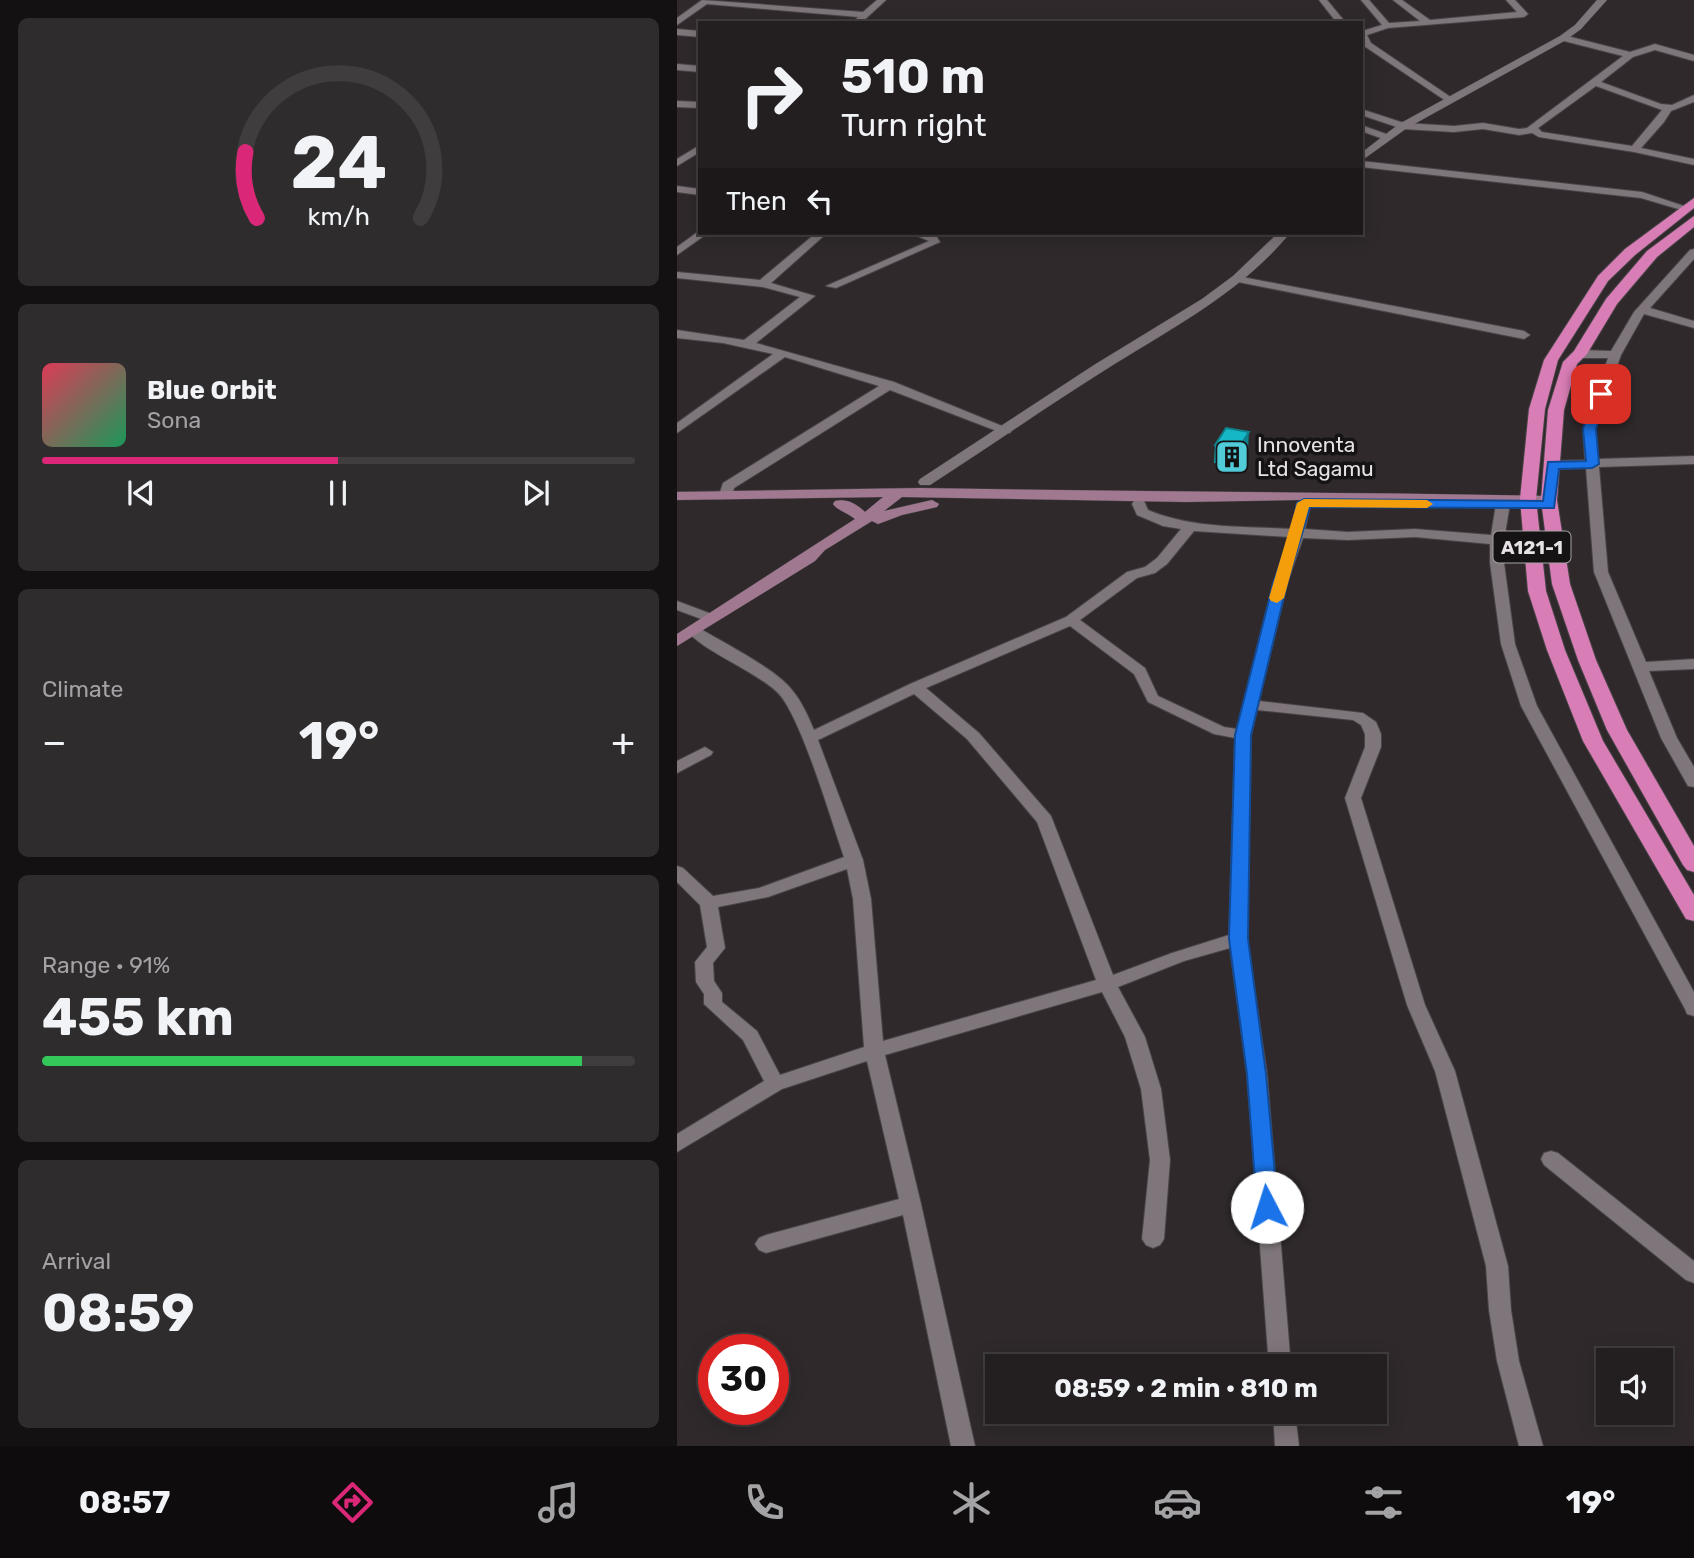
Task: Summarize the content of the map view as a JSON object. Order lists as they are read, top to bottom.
{
  "streets": {
    "highway": ["A121-1"]
  },
  "places": {
    "building": ["Innoventa Ltd Sagamu"]
  },
  "page": {
    "turn": ["510 m", "Turn right"],
    "then": "Then",
    "song": ["Blue Orbit", "Sona"],
    "tile": [
      "Climate",
      ["Range · 91%", "455 km"],
      ["Arrival", "08:59"]
    ],
    "heat": ["−", "19°", "+"],
    "limit": "30",
    "trip": "08:59 · 2 min · 810 m",
    "tabs": ["08:57", "19°"],
    "gauge": ["24", "km/h"]
  }
}
